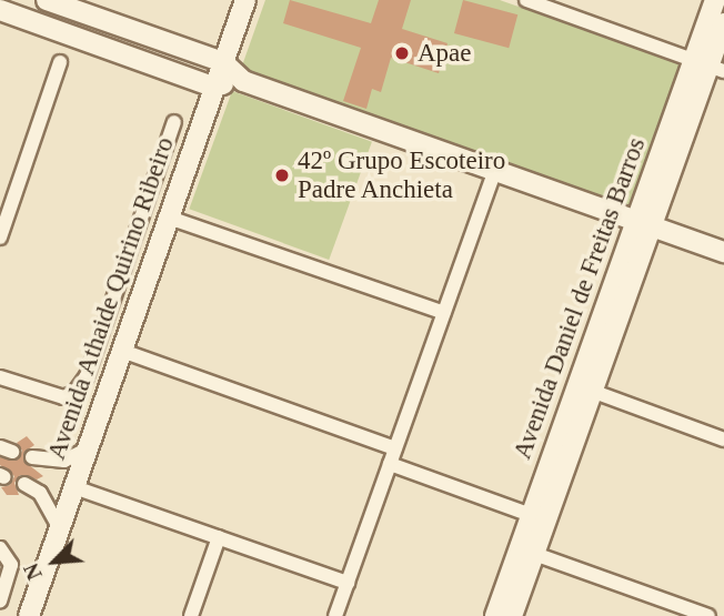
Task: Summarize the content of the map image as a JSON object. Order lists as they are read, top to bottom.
{
  "streets": {
    "street": ["Avenida Athaide Quirino Ribeiro", "Avenida Daniel de Freitas Barros"]
  },
  "places": ["Apae", "42º Grupo Escoteiro Padre Anchieta"],
  "north": "bottom left"
}
